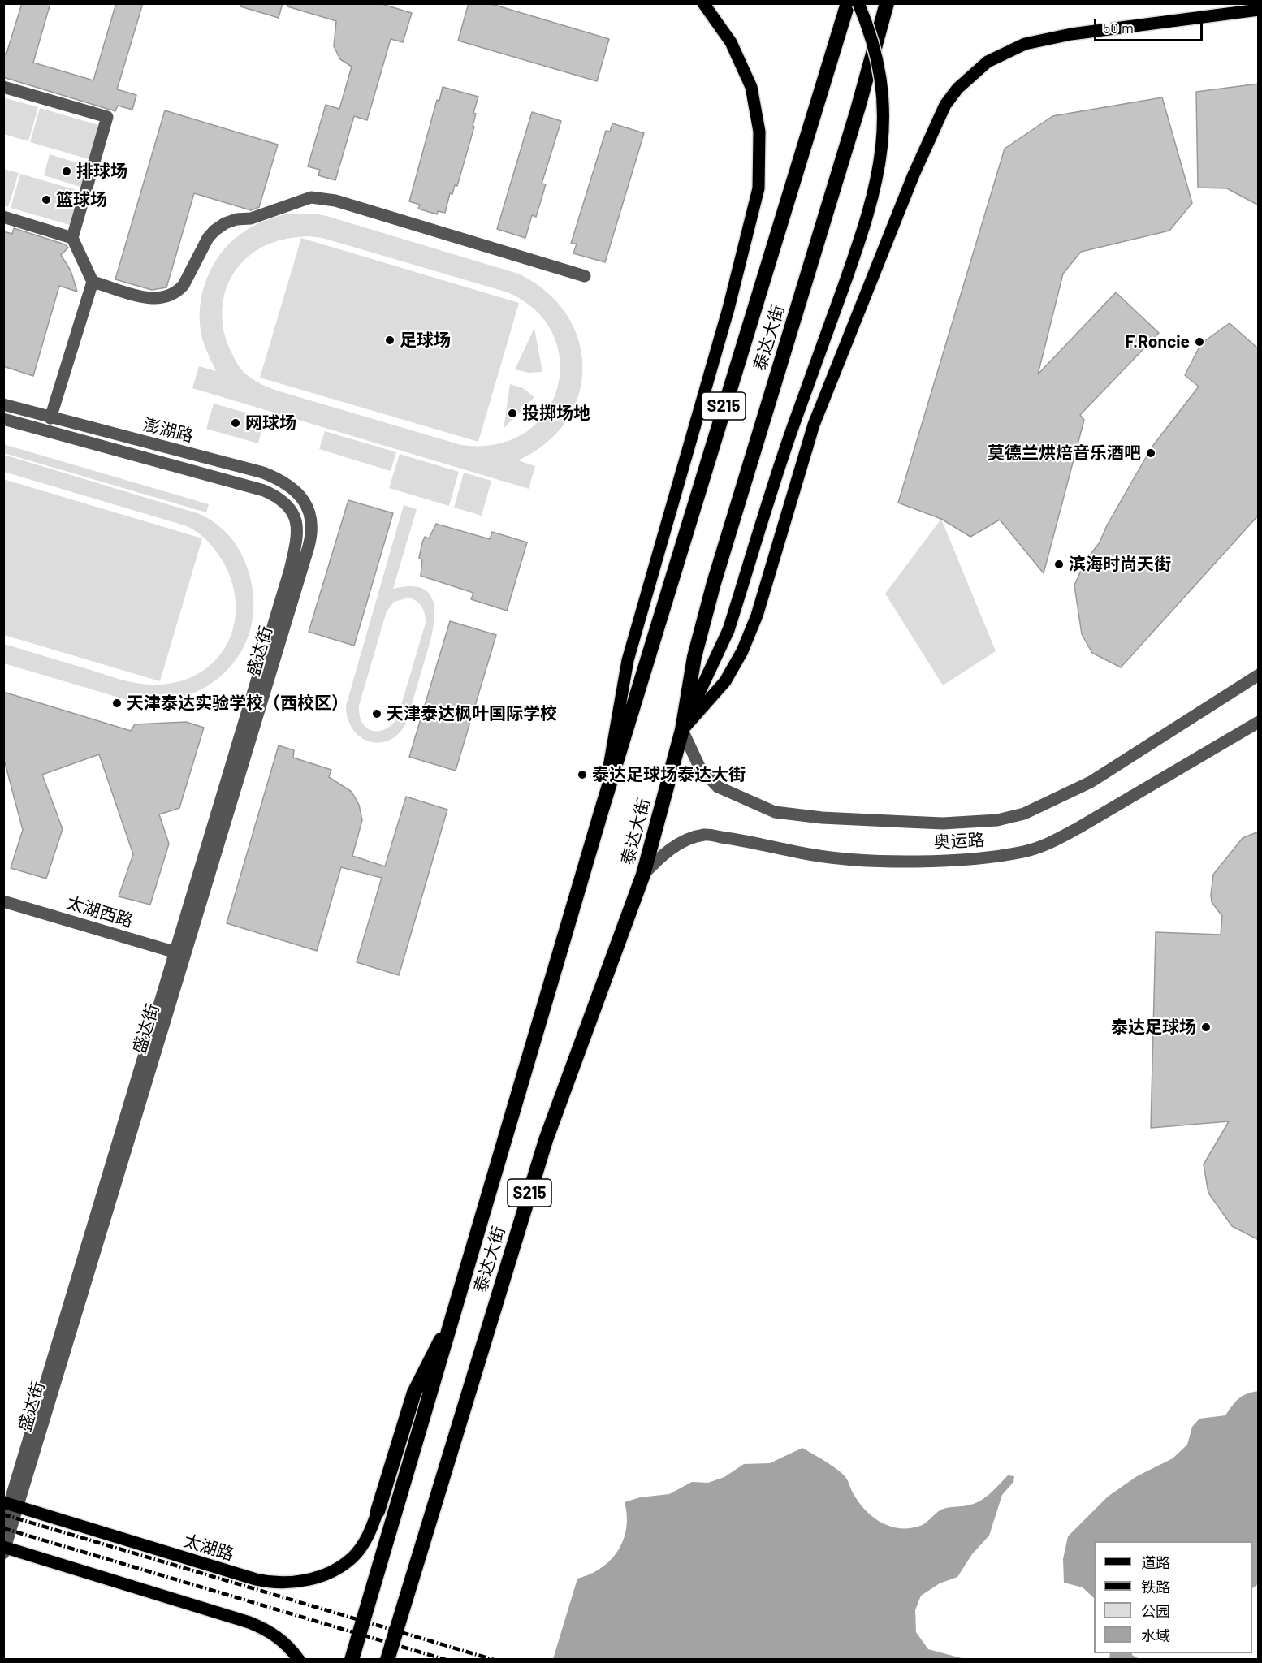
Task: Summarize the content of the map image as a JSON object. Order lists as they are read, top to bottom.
{
  "streets": {
    "highway": ["泰达大街", "S215"],
    "main road": ["太湖路"],
    "street": [
      "澎湖路",
      "盛达街",
      "奥运路",
      "太湖西路"
    ]
  },
  "crossings": [
    ["泰达大街", "奥运路"],
    ["澎湖路", "盛达街"],
    ["盛达街", "太湖西路"],
    ["盛达街", "太湖路"]
  ],
  "places": [
    "排球场",
    "篮球场",
    "足球场",
    "F.Roncie",
    "投掷场地",
    "网球场",
    "莫德兰烘焙音乐酒吧",
    "滨海时尚天街",
    "天津泰达实验学校（西校区）",
    "天津泰达枫叶国际学校",
    "泰达足球场泰达大街",
    "泰达足球场"
  ],
  "legend": [
    "道路",
    "铁路",
    "公园",
    "水域"
  ],
  "scale_bar": "50 m"
}
